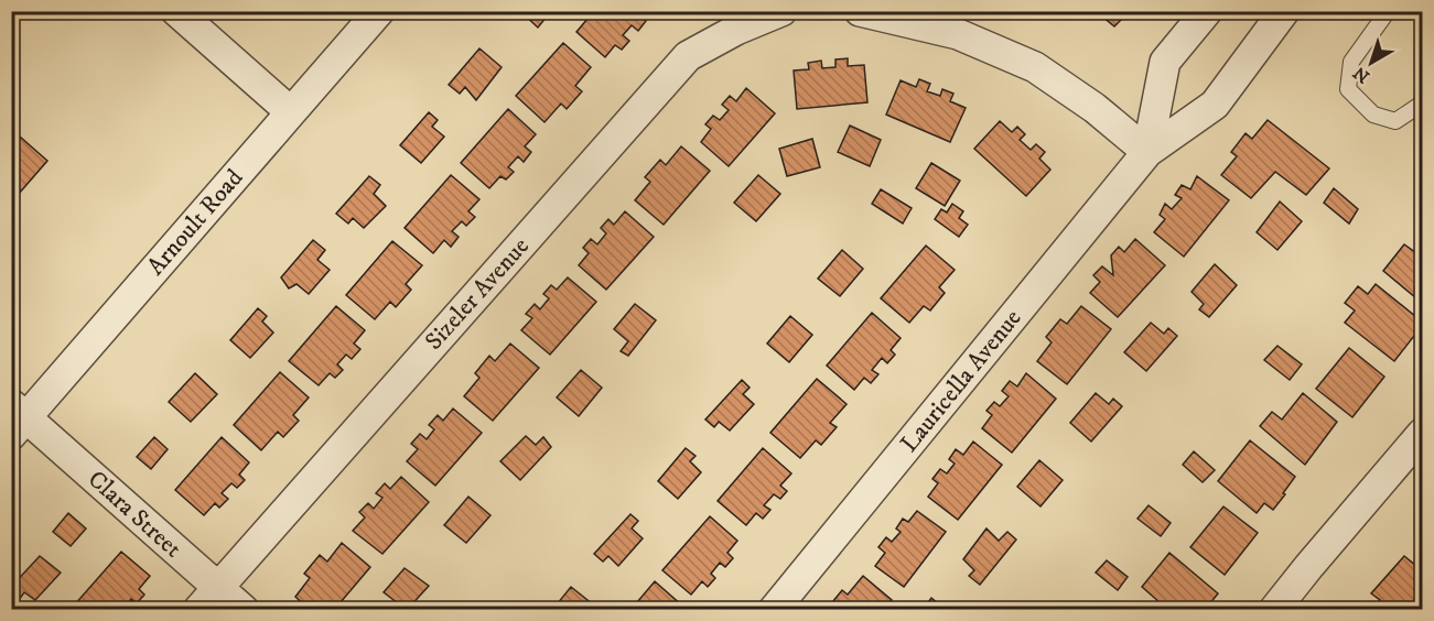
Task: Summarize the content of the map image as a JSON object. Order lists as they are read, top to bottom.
{
  "streets": {
    "street": [
      "Arnoult Road",
      "Sizeler Avenue",
      "Lauricella Avenue",
      "Clara Street"
    ]
  },
  "crossings": [
    ["Arnoult Road", "Clara Street"],
    ["Sizeler Avenue", "Clara Street"]
  ],
  "north": "bottom left"
}
